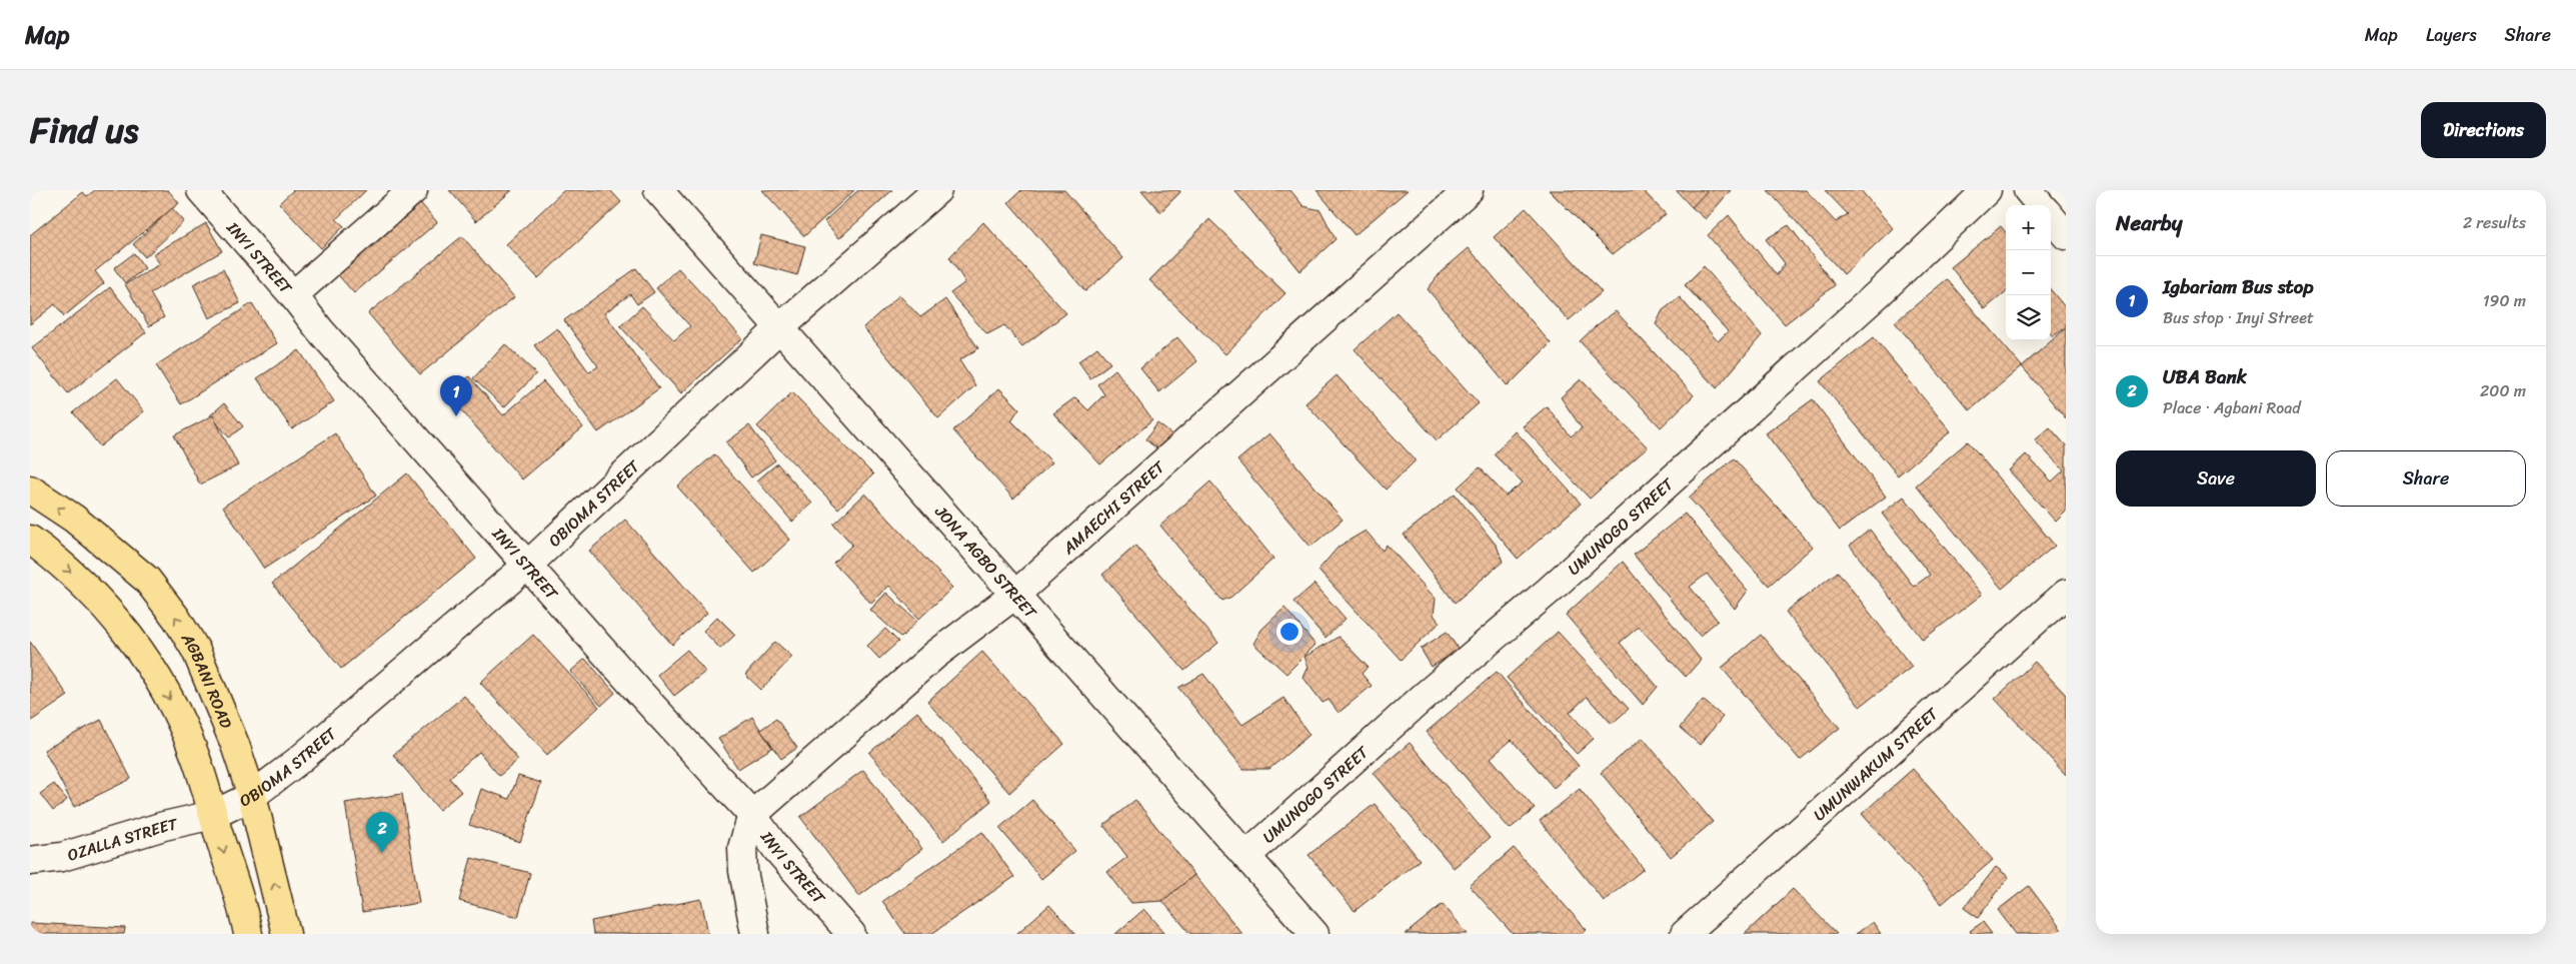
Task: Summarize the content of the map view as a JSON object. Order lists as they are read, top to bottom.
{
  "streets": {
    "main road": ["AGBANI ROAD"],
    "street": [
      "INYI STREET",
      "OBIOMA STREET",
      "AMAECHI STREET",
      "UMUNOGO STREET",
      "JONA AGBO STREET",
      "UMUNWAKUM STREET",
      "OZALLA STREET"
    ]
  },
  "crossings": [
    ["INYI STREET", "OBIOMA STREET"],
    ["INYI STREET", "AMAECHI STREET"],
    ["OBIOMA STREET", "JONA AGBO STREET"],
    ["OBIOMA STREET", "AGBANI ROAD"],
    ["OBIOMA STREET", "OZALLA STREET"],
    ["AMAECHI STREET", "JONA AGBO STREET"],
    ["UMUNOGO STREET", "JONA AGBO STREET"]
  ],
  "page": {
    "header": "Map",
    "nav": ["Map", "Layers", "Share"],
    "title": "Find us",
    "buttons": [
      "Directions",
      ["Save", "Share"]
    ],
    "heading": ["Nearby", "2 results"],
    "map_buttons": ["+", "−"],
    "list": [
      {
        "mark": "1",
        "name": "Igbariam Bus stop",
        "note": "Bus stop · Inyi Street",
        "value": "190 m"
      },
      {
        "mark": "2",
        "name": "UBA Bank",
        "note": "Place · Agbani Road",
        "value": "200 m"
      }
    ],
    "pins": ["1", "2"]
  }
}
